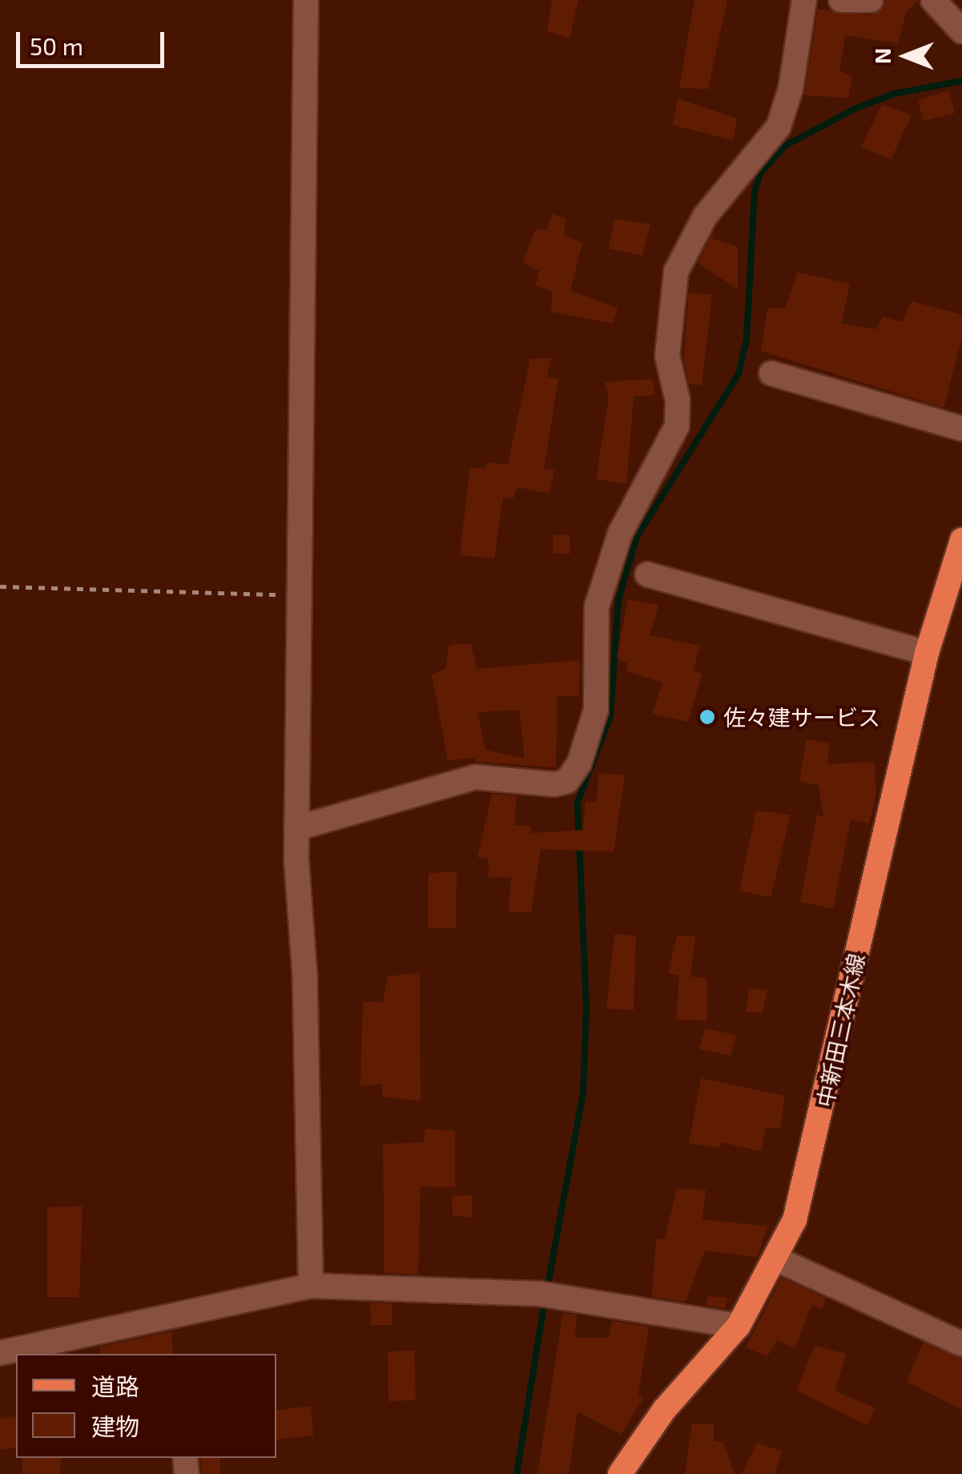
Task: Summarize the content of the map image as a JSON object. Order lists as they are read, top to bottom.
{
  "streets": {
    "main road": ["中新田三本木線"]
  },
  "places": ["佐々建サービス"],
  "legend": ["道路", "建物"],
  "scale_bar": "50 m",
  "north": "left"
}
